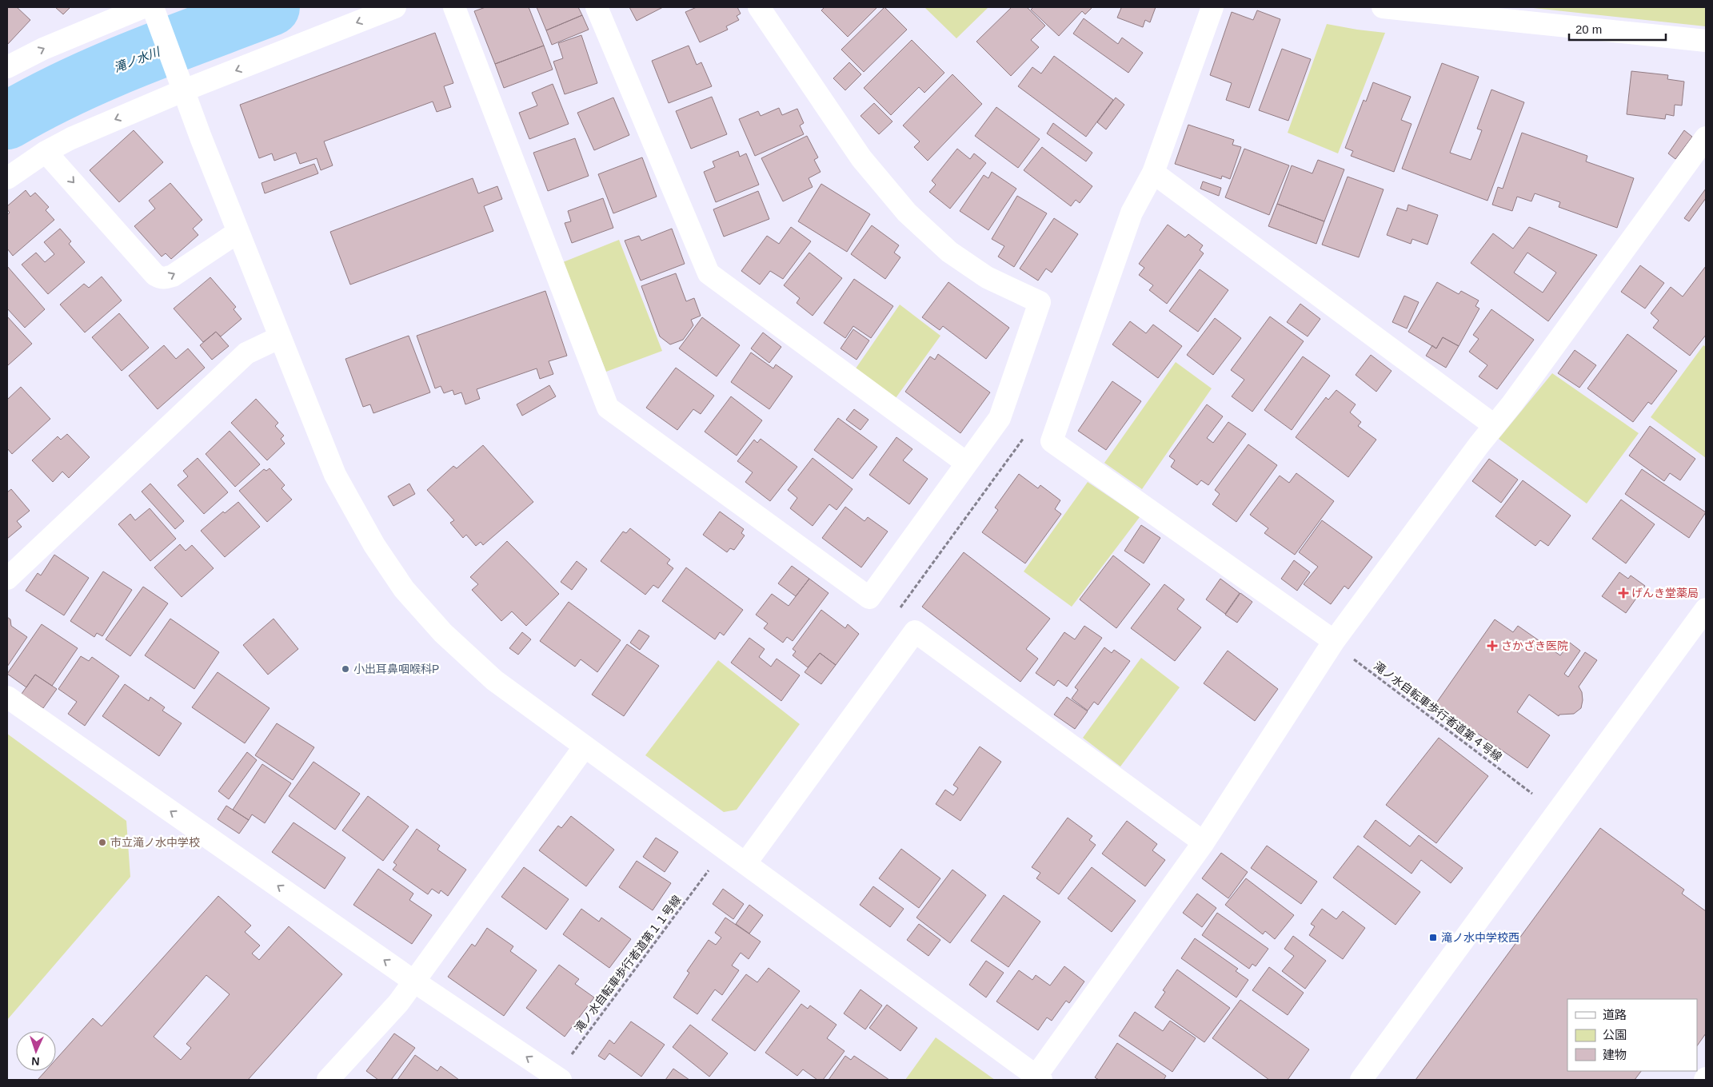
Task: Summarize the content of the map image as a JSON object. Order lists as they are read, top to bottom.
{
  "streets": {
    "path": ["滝ノ水自転車歩行者道第４号線", "滝ノ水自転車歩行者道第１１号線"]
  },
  "water": ["滝ノ水川"],
  "places": {
    "health": ["げんき堂薬局", "さかざき医院"],
    "other": ["小出耳鼻咽喉科P", "市立滝ノ水中学校"],
    "transit": ["滝ノ水中学校西"]
  },
  "legend": ["道路", "公園", "建物"],
  "scale_bar": "20 m",
  "north": "bottom"
}
